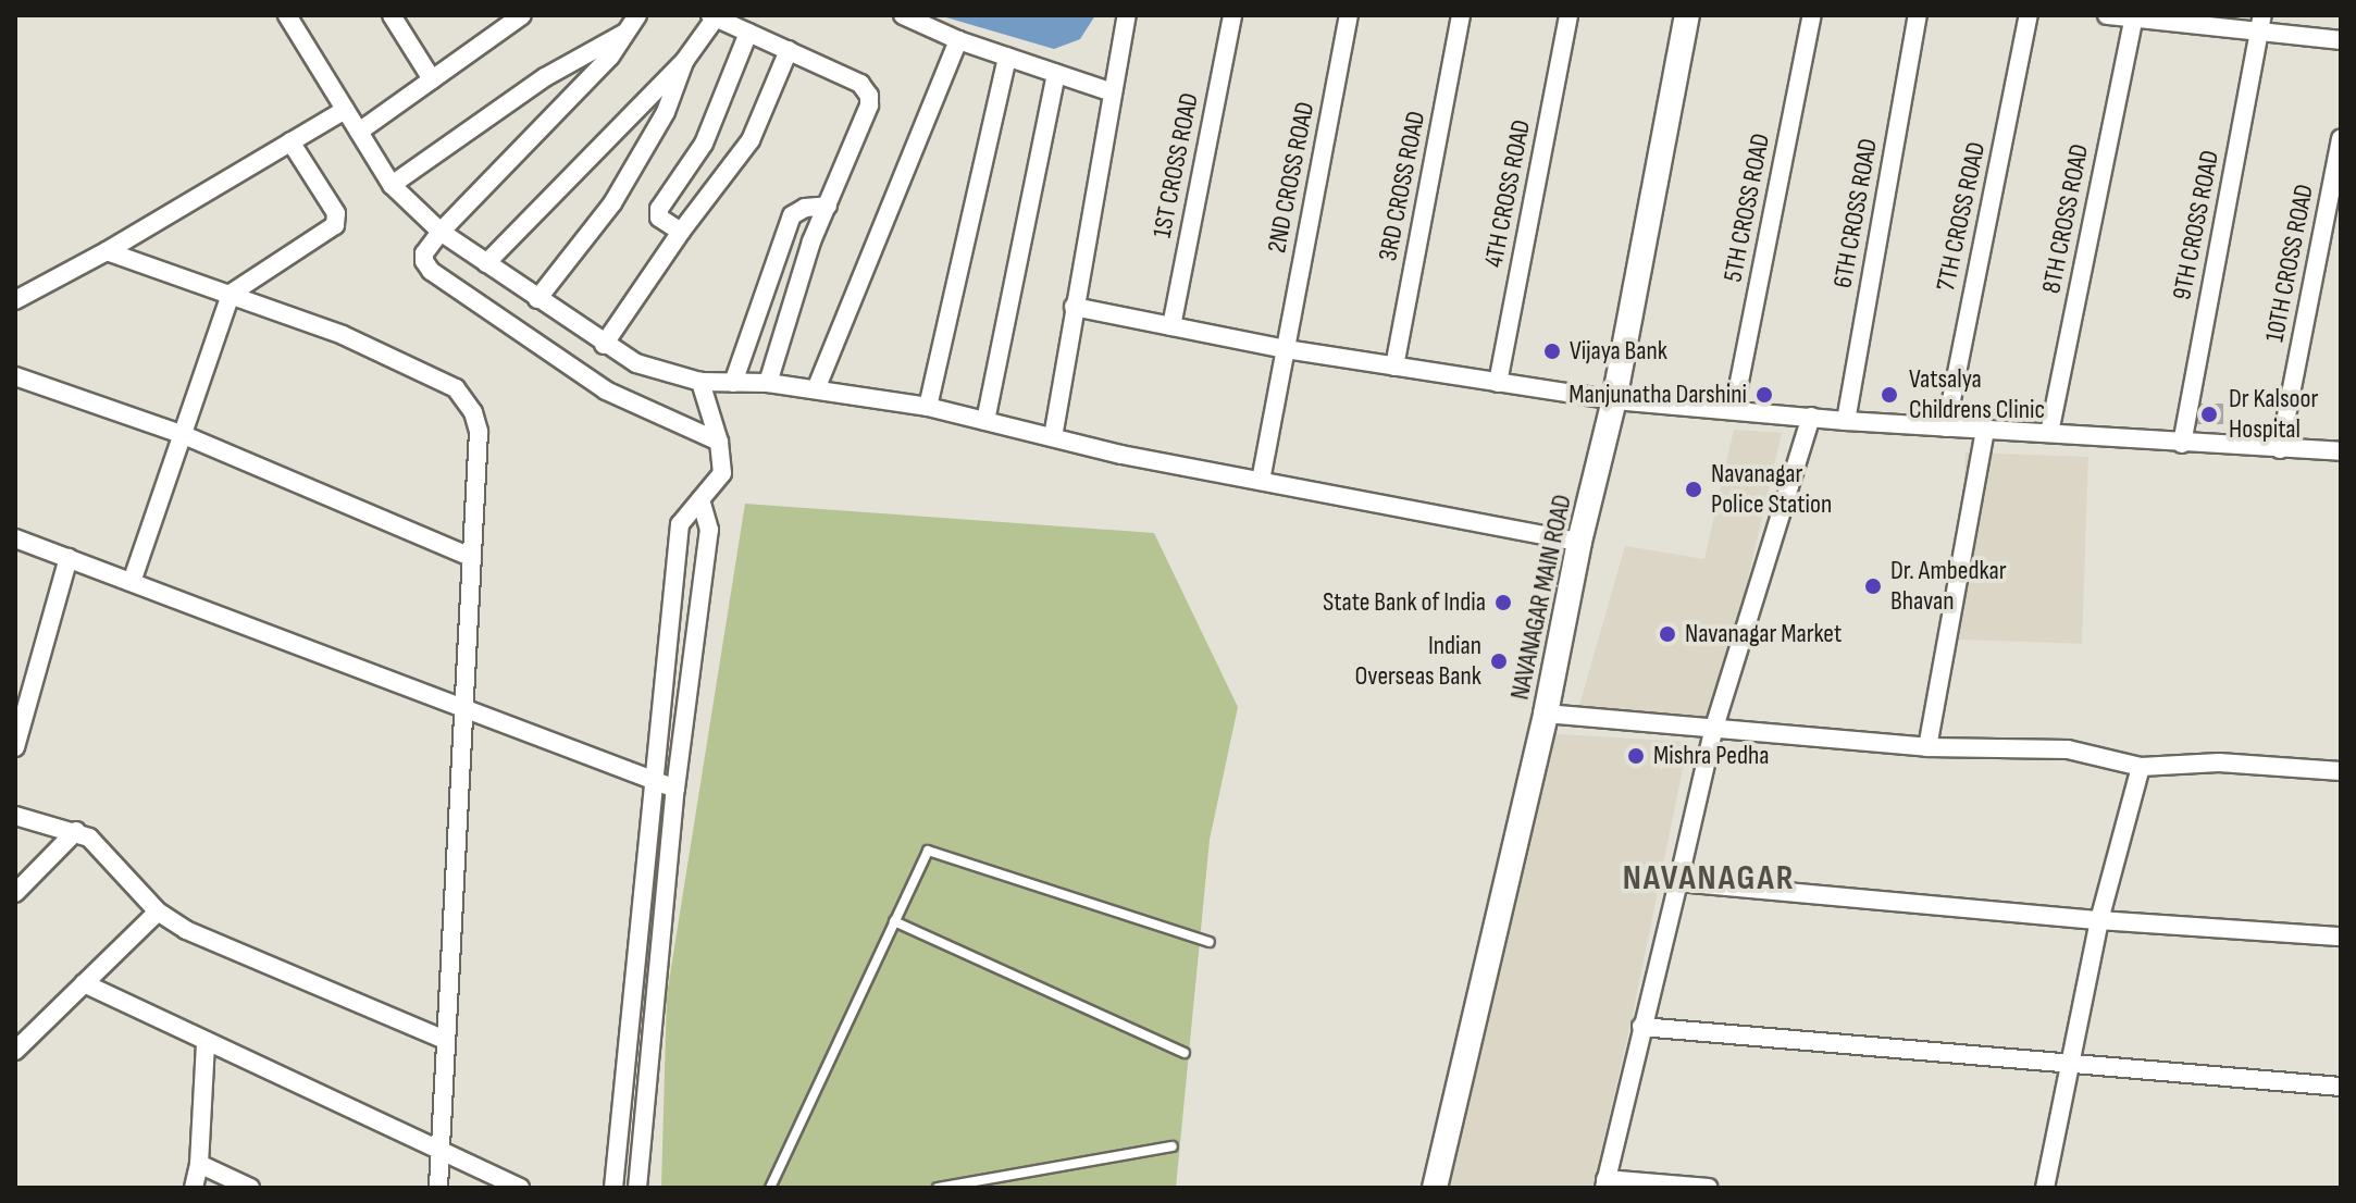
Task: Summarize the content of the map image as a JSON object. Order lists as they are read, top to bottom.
{
  "streets": {
    "main road": ["NAVANAGAR MAIN ROAD"],
    "street": [
      "1ST CROSS ROAD",
      "2ND CROSS ROAD",
      "3RD CROSS ROAD",
      "4TH CROSS ROAD",
      "5TH CROSS ROAD",
      "6TH CROSS ROAD",
      "7TH CROSS ROAD",
      "8TH CROSS ROAD",
      "9TH CROSS ROAD",
      "10TH CROSS ROAD"
    ]
  },
  "districts": ["NAVANAGAR"],
  "places": [
    "Vijaya Bank",
    "Manjunatha Darshini",
    "Vatsalya Childrens Clinic",
    "Dr Kalsoor Hospital",
    "Navanagar Police Station",
    "Dr. Ambedkar Bhavan",
    "State Bank of India",
    "Navanagar Market",
    "Indian Overseas Bank",
    "Mishra Pedha"
  ]
}
